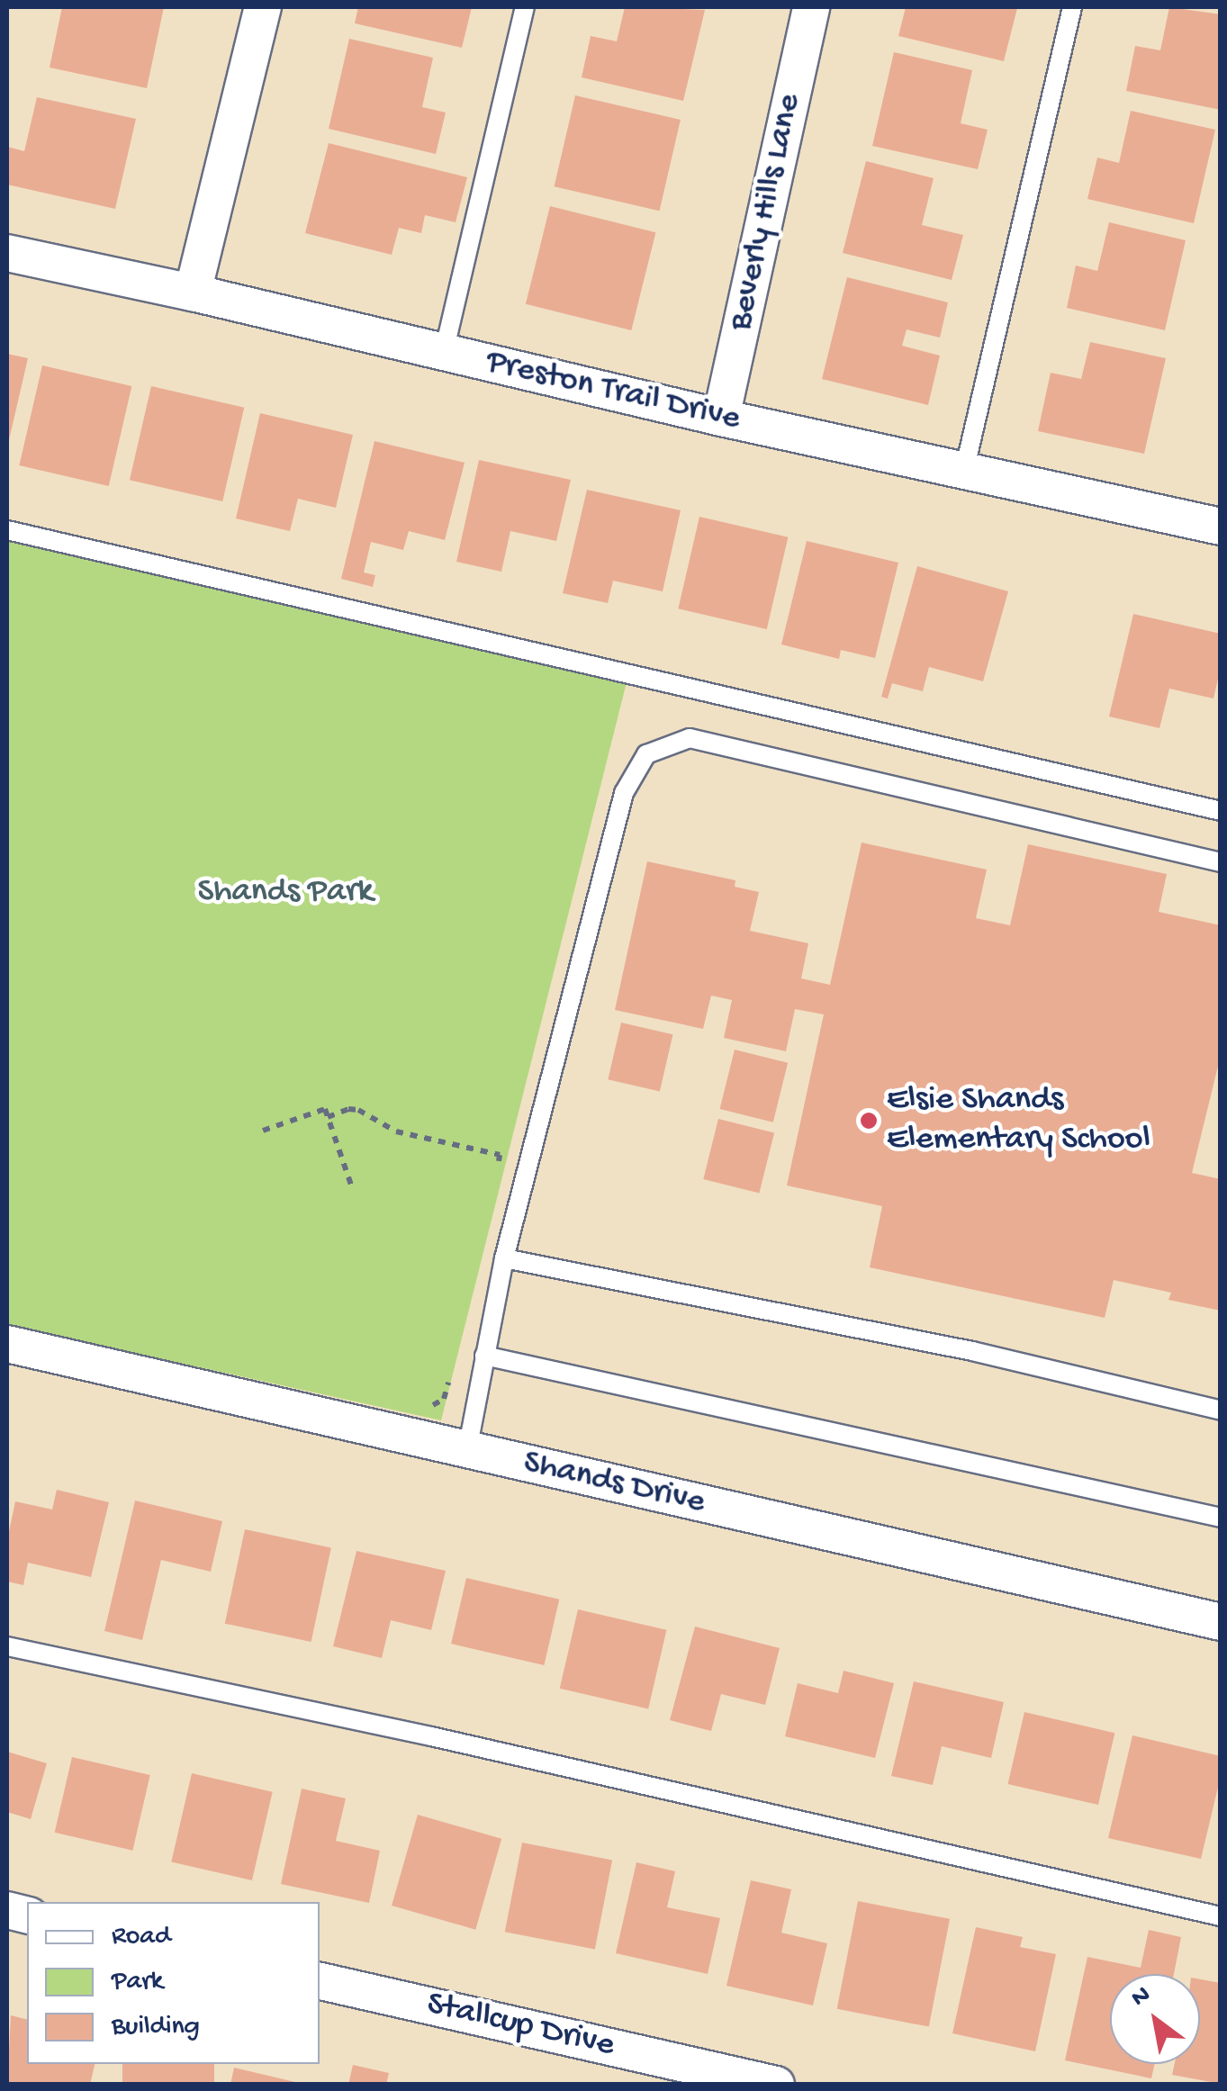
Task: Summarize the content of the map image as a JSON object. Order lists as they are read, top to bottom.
{
  "streets": {
    "street": [
      "Beverly Hills Lane",
      "Preston Trail Drive",
      "Shands Drive",
      "Stallcup Drive"
    ]
  },
  "crossings": [
    ["Beverly Hills Lane", "Preston Trail Drive"]
  ],
  "parks": ["Shands Park"],
  "places": ["Elsie Shands Elementary School"],
  "legend": ["Road", "Park", "Building"],
  "north": "top left"
}
